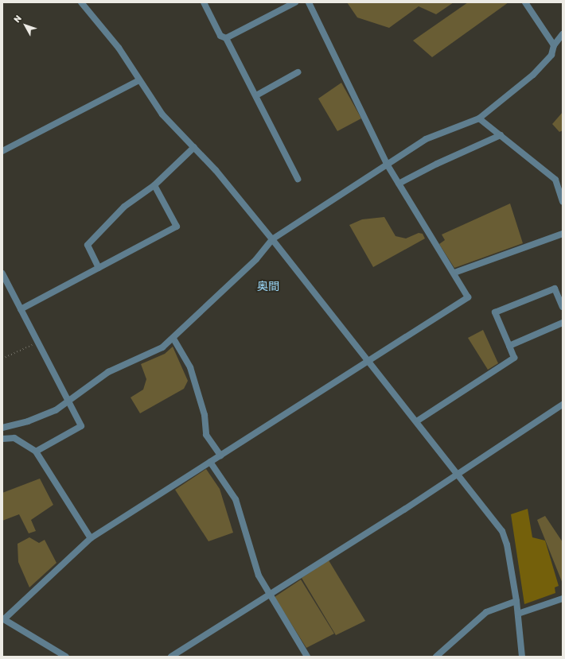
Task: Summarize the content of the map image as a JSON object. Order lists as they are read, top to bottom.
{
  "districts": ["奥間"],
  "north": "top left"
}
